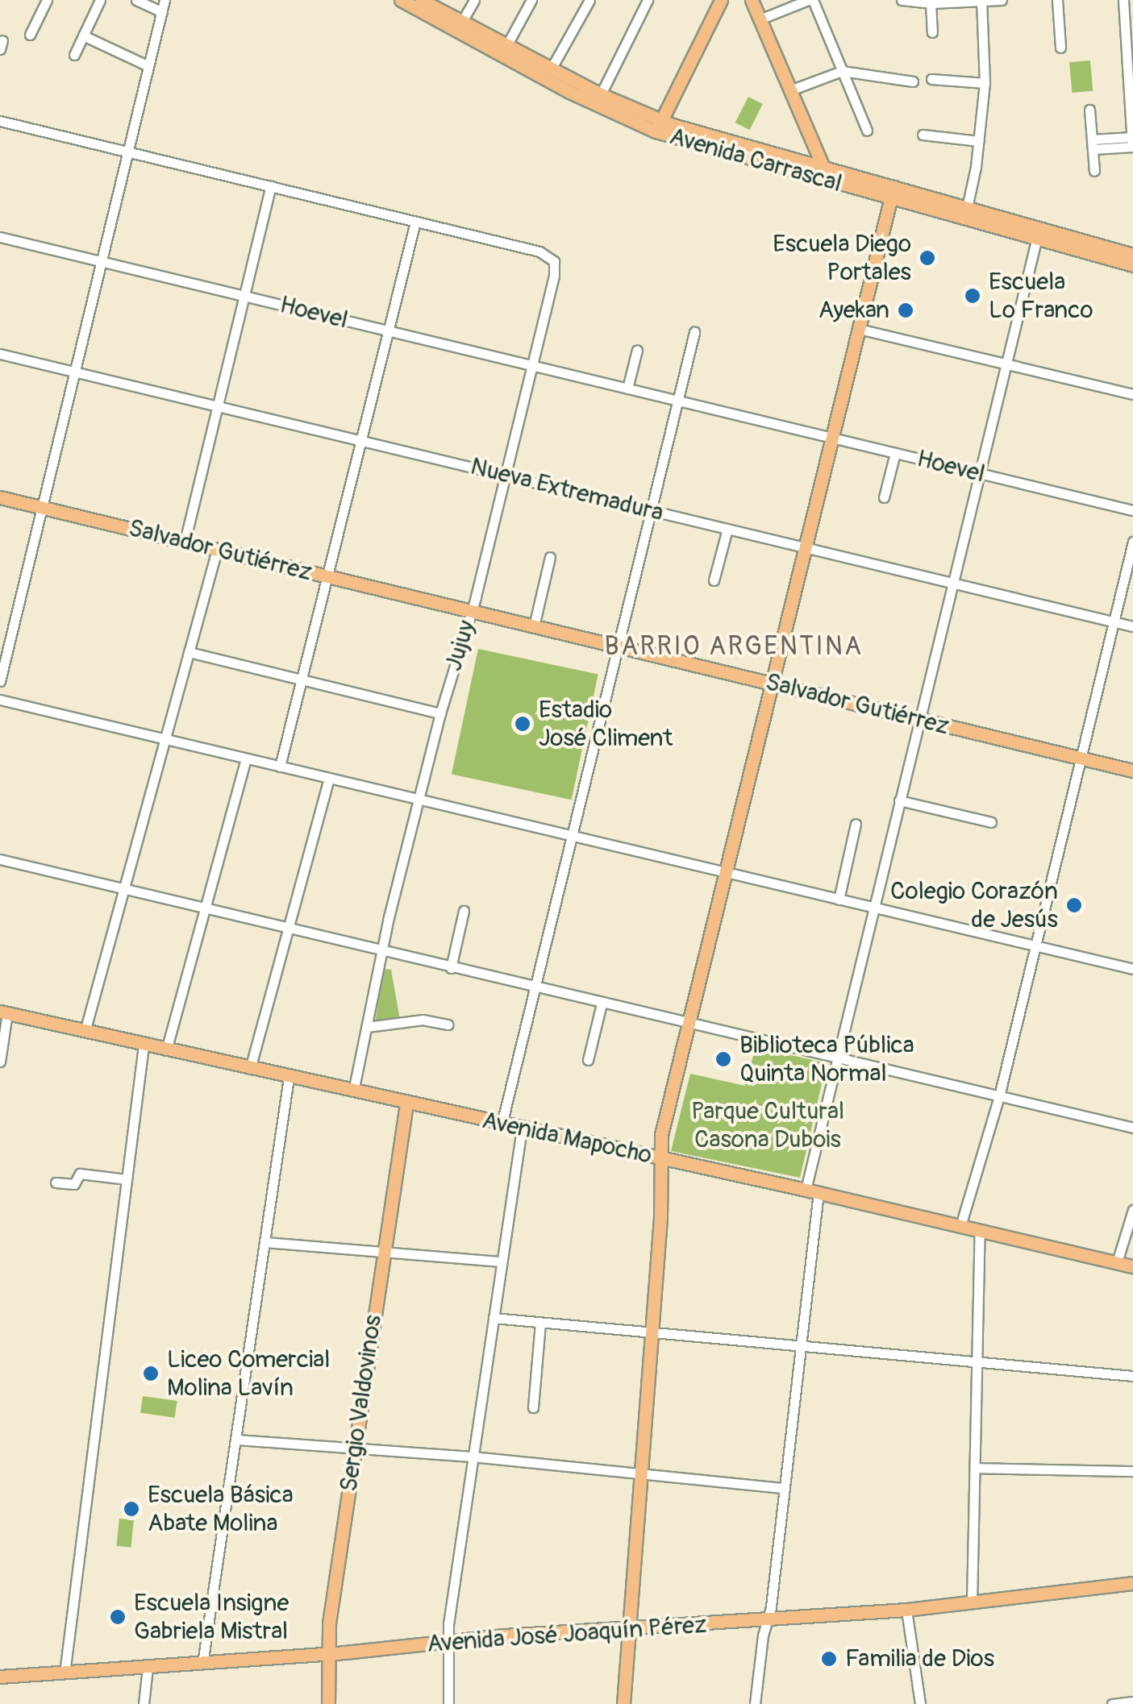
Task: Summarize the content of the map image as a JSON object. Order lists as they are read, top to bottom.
{
  "streets": {
    "main road": [
      "Avenida Carrascal",
      "Salvador Gutiérrez",
      "Avenida Mapocho",
      "Sergio Valdovinos",
      "Avenida José Joaquín Pérez"
    ],
    "street": ["Hoevel", "Nueva Extremadura", "Jujuy"]
  },
  "crossings": [
    ["Hoevel", "Jujuy"],
    ["Nueva Extremadura", "Jujuy"],
    ["Salvador Gutiérrez", "Jujuy"],
    ["Jujuy", "Avenida Mapocho"],
    ["Avenida Mapocho", "Sergio Valdovinos"],
    ["Sergio Valdovinos", "Avenida José Joaquín Pérez"]
  ],
  "districts": ["BARRIO ARGENTINA"],
  "parks": ["Parque Cultural Casona Dubois"],
  "places": [
    "Escuela Diego Portales",
    "Escuela Lo Franco",
    "Ayekan",
    "Estadio José Climent",
    "Colegio Corazón de Jesús",
    "Biblioteca Pública Quinta Normal",
    "Liceo Comercial Molina Lavín",
    "Escuela Básica Abate Molina",
    "Escuela Insigne Gabriela Mistral",
    "Familia de Dios"
  ]
}
